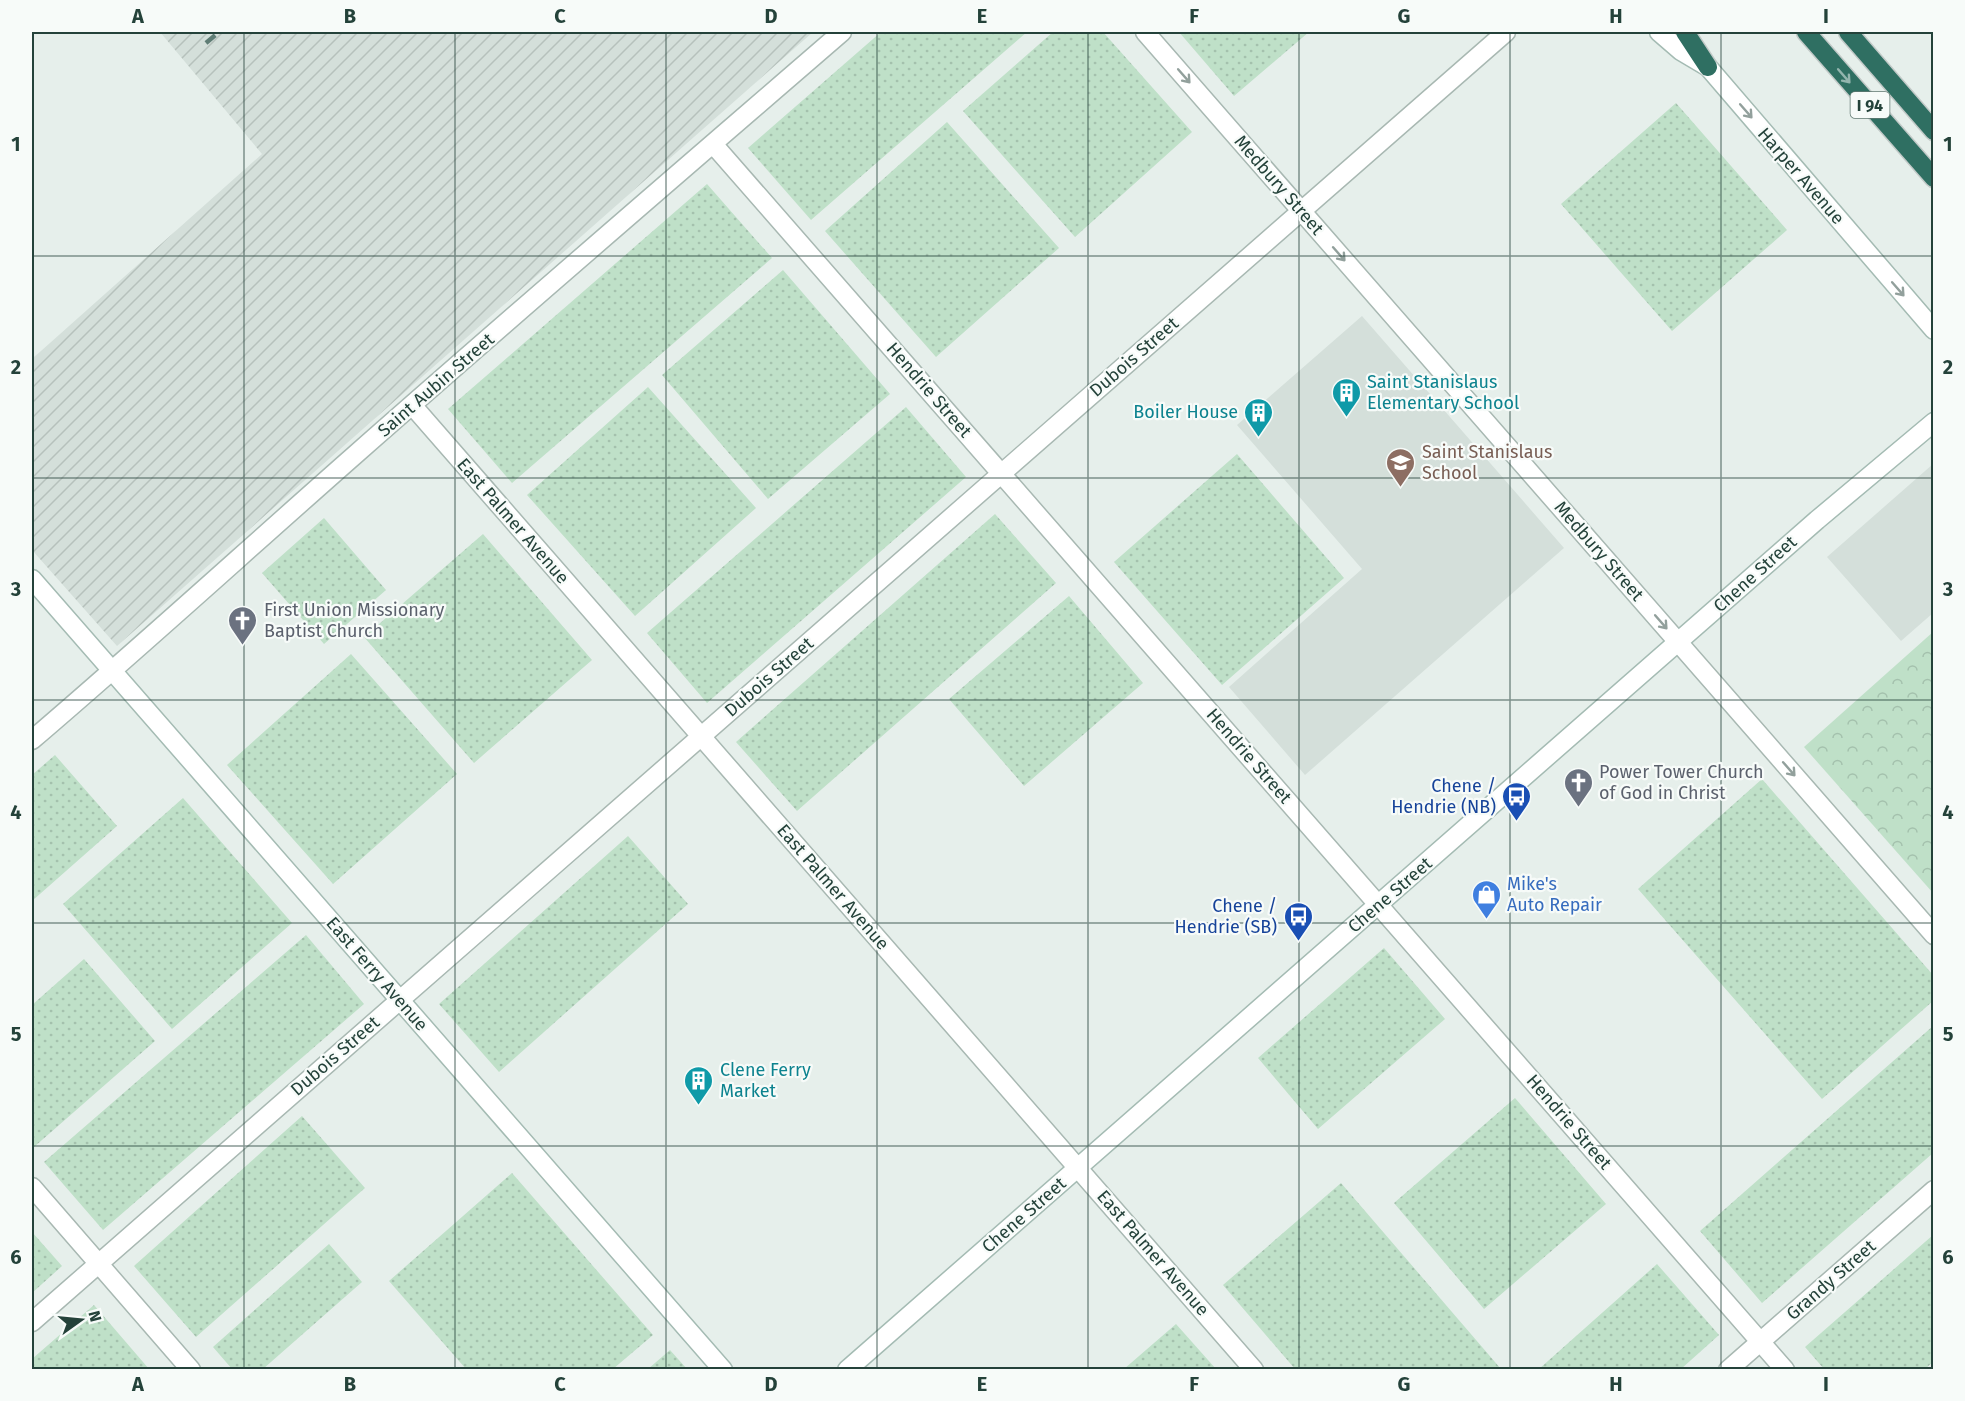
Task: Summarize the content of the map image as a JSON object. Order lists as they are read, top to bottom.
{
  "streets": {
    "highway": ["I 94"],
    "street": [
      "Harper Avenue",
      "Medbury Street",
      "Dubois Street",
      "Saint Aubin Street",
      "Hendrie Street",
      "East Palmer Avenue",
      "Chene Street",
      "East Ferry Avenue",
      "Grandy Street"
    ]
  },
  "crossings": [
    ["Medbury Street", "Dubois Street"],
    ["Medbury Street", "Chene Street"],
    ["Dubois Street", "Hendrie Street"],
    ["Dubois Street", "East Palmer Avenue"],
    ["Dubois Street", "East Ferry Avenue"],
    ["Saint Aubin Street", "Hendrie Street"],
    ["Saint Aubin Street", "East Palmer Avenue"],
    ["Saint Aubin Street", "East Ferry Avenue"],
    ["Hendrie Street", "Chene Street"],
    ["Hendrie Street", "Grandy Street"],
    ["East Palmer Avenue", "Chene Street"]
  ],
  "one_way": ["Harper Avenue", "Medbury Street"],
  "places": {
    "building": ["Saint Stanislaus Elementary School", "Boiler House", "Clene Ferry Market"],
    "school or university": ["Saint Stanislaus School"],
    "church": ["First Union Missionary Baptist Church", "Power Tower Church of God in Christ"],
    "bus stop": ["Chene / Hendrie (NB)", "Chene / Hendrie (SB)"],
    "shop": ["Mike's Auto Repair"]
  },
  "north": "right",
  "grid": {
    "columns": [
      "A",
      "B",
      "C",
      "D",
      "E",
      "F",
      "G",
      "H",
      "I"
    ],
    "rows": [
      "1",
      "2",
      "3",
      "4",
      "5",
      "6"
    ]
  }
}
